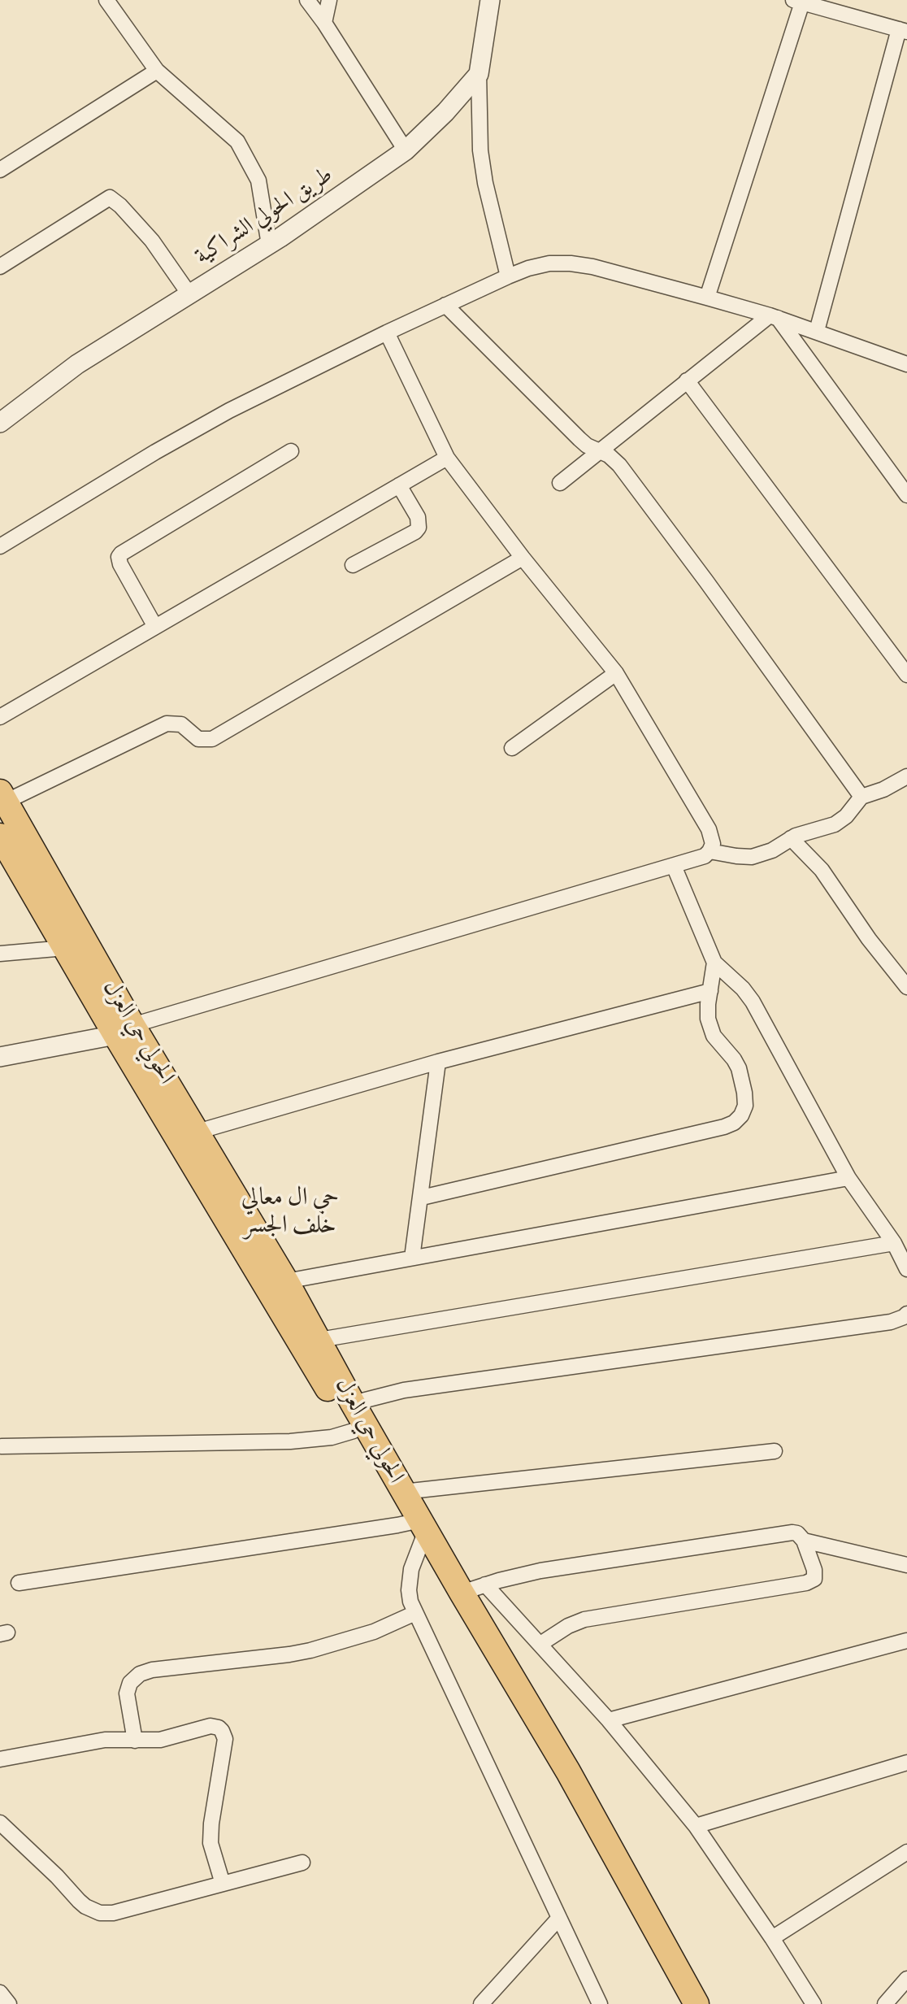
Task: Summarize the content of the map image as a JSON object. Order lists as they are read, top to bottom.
{
  "streets": {
    "highway": ["الحولي حي العزل"],
    "street": ["طريق الحولي الشراكية"]
  },
  "districts": ["حي ال معالي خلف الجسر"]
}
